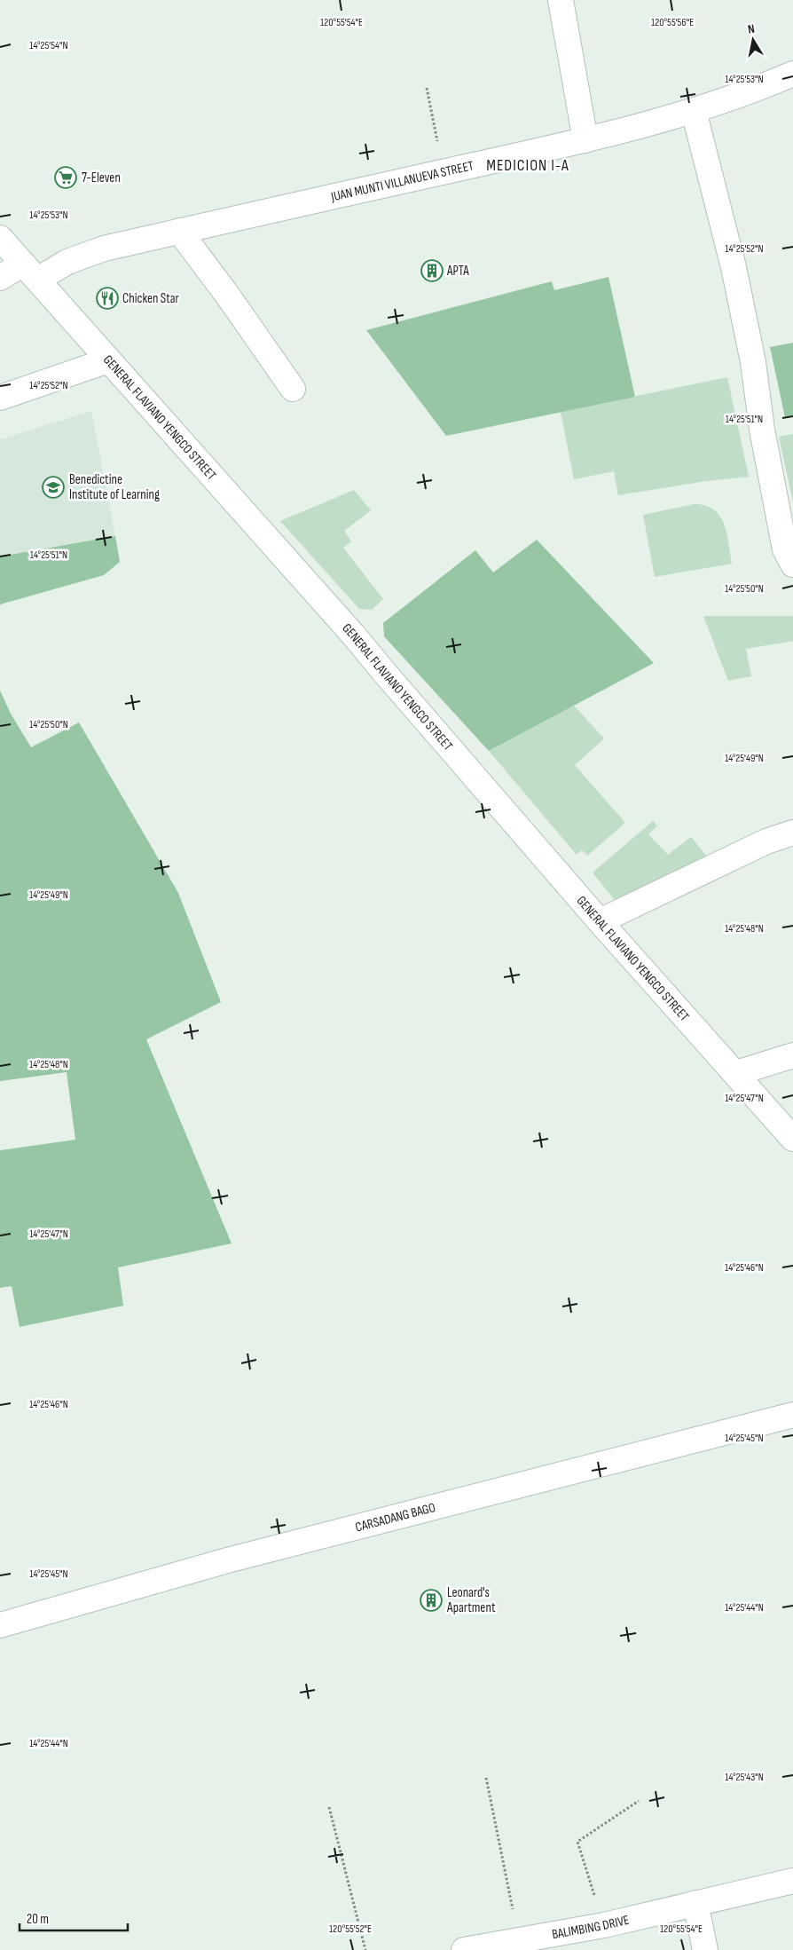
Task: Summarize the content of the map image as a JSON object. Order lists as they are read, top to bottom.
{
  "streets": {
    "street": [
      "JUAN MUNTI VILLANUEVA STREET",
      "GENERAL FLAVIANO YENGCO STREET",
      "CARSADANG BAGO",
      "BALIMBING DRIVE"
    ]
  },
  "crossings": [
    ["JUAN MUNTI VILLANUEVA STREET", "GENERAL FLAVIANO YENGCO STREET"]
  ],
  "districts": ["MEDICION I-A"],
  "places": {
    "supermarket": ["7-Eleven"],
    "building": ["APTA", "Leonard's Apartment"],
    "restaurant": ["Chicken Star"],
    "school or university": ["Benedictine Institute of Learning"]
  },
  "scale_bar": "20 m",
  "north": "top",
  "coordinates": [
    "120°55'56\"E",
    "120°55'54\"E",
    "14°25'54\"N",
    "14°25'53\"N",
    "14°25'52\"N",
    "14°25'51\"N",
    "14°25'50\"N",
    "14°25'49\"N",
    "14°25'48\"N",
    "14°25'47\"N",
    "14°25'46\"N",
    "14°25'45\"N",
    "14°25'44\"N",
    "14°25'43\"N",
    "120°55'52\"E"
  ]
}
